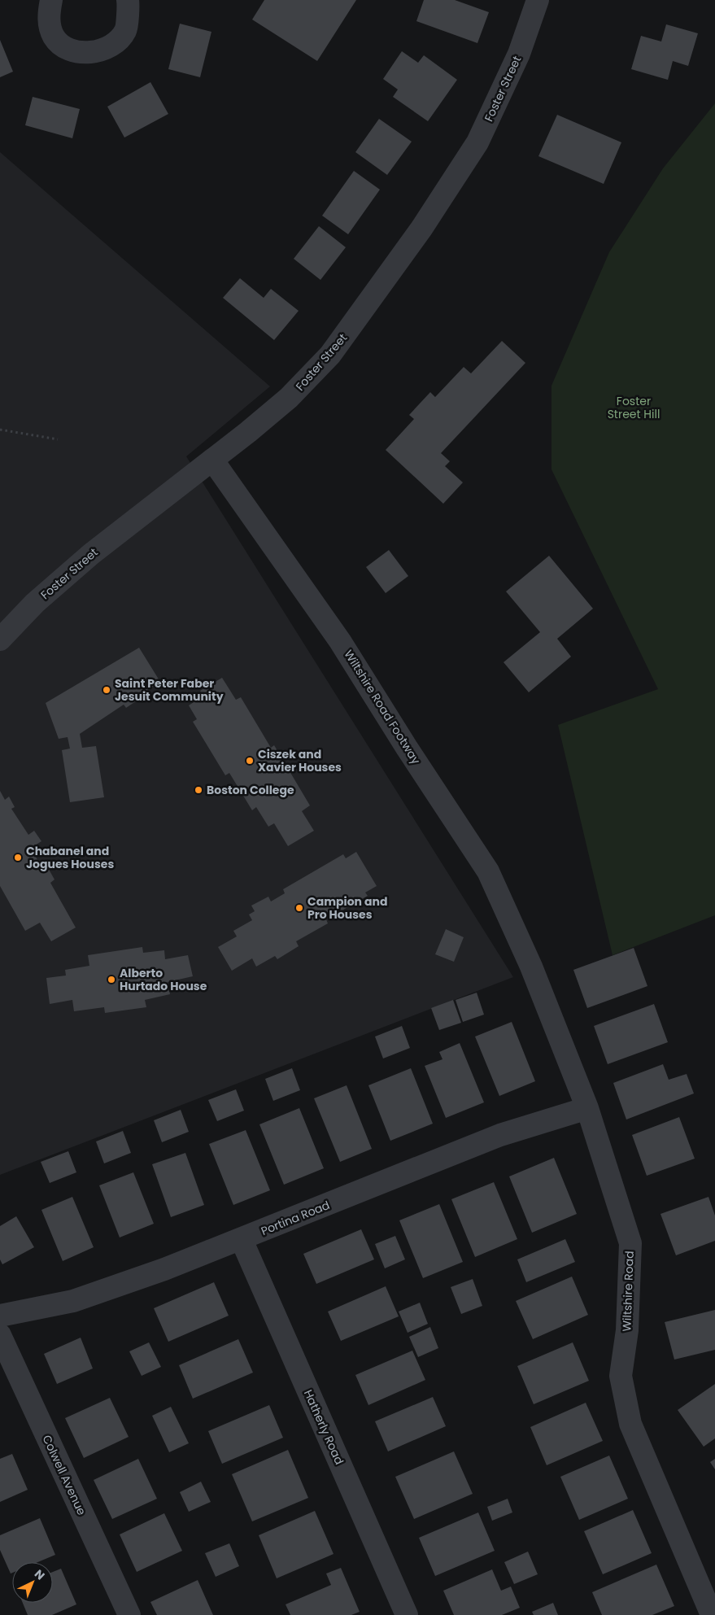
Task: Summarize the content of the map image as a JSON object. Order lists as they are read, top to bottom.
{
  "streets": {
    "street": [
      "Foster Street",
      "Wiltshire Road Footway",
      "Portina Road",
      "Wiltshire Road",
      "Hatherly Road",
      "Colwell Avenue"
    ]
  },
  "crossings": [
    ["Foster Street", "Wiltshire Road Footway"],
    ["Wiltshire Road Footway", "Wiltshire Road"],
    ["Portina Road", "Wiltshire Road"],
    ["Portina Road", "Hatherly Road"]
  ],
  "parks": ["Foster Street Hill"],
  "places": [
    "Saint Peter Faber Jesuit Community",
    "Ciszek and Xavier Houses",
    "Boston College",
    "Chabanel and Jogues Houses",
    "Campion and Pro Houses",
    "Alberto Hurtado House"
  ],
  "north": "top right"
}
